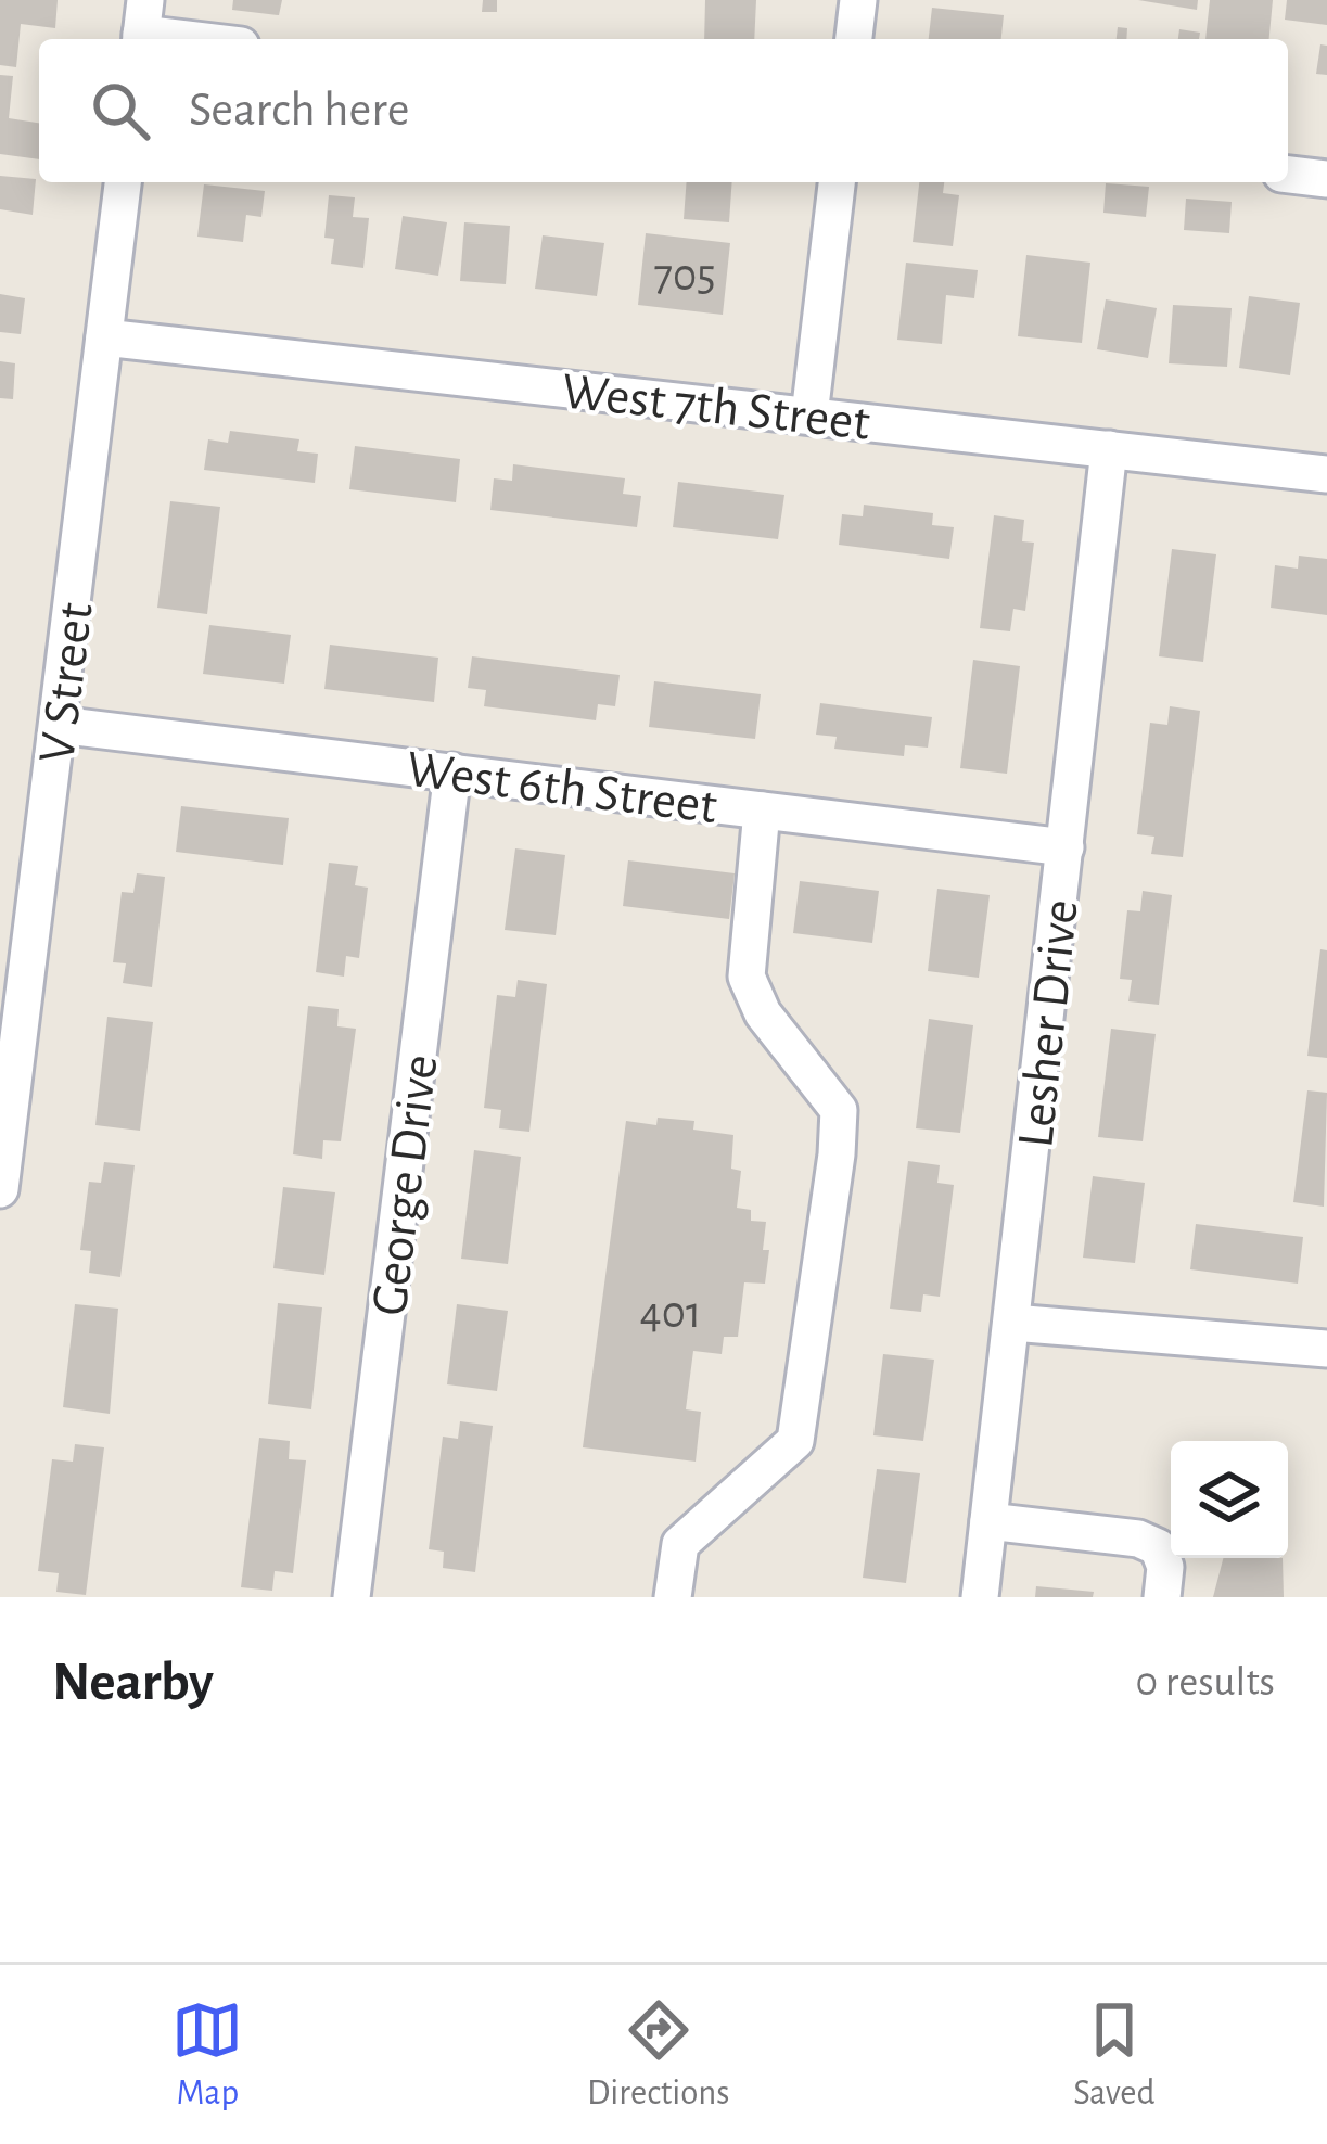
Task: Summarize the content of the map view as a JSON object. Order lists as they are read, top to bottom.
{
  "streets": {
    "street": [
      "West 7th Street",
      "V Street",
      "West 6th Street",
      "Lesher Drive",
      "George Drive"
    ]
  },
  "crossings": [
    ["West 7th Street", "V Street"],
    ["West 7th Street", "Lesher Drive"],
    ["V Street", "West 6th Street"],
    ["West 6th Street", "Lesher Drive"],
    ["West 6th Street", "George Drive"]
  ],
  "house_numbers": ["705", "401"],
  "page": {
    "search": "Search here",
    "heading": ["Nearby", "0 results"],
    "nav": ["Map", "Directions", "Saved"]
  }
}
